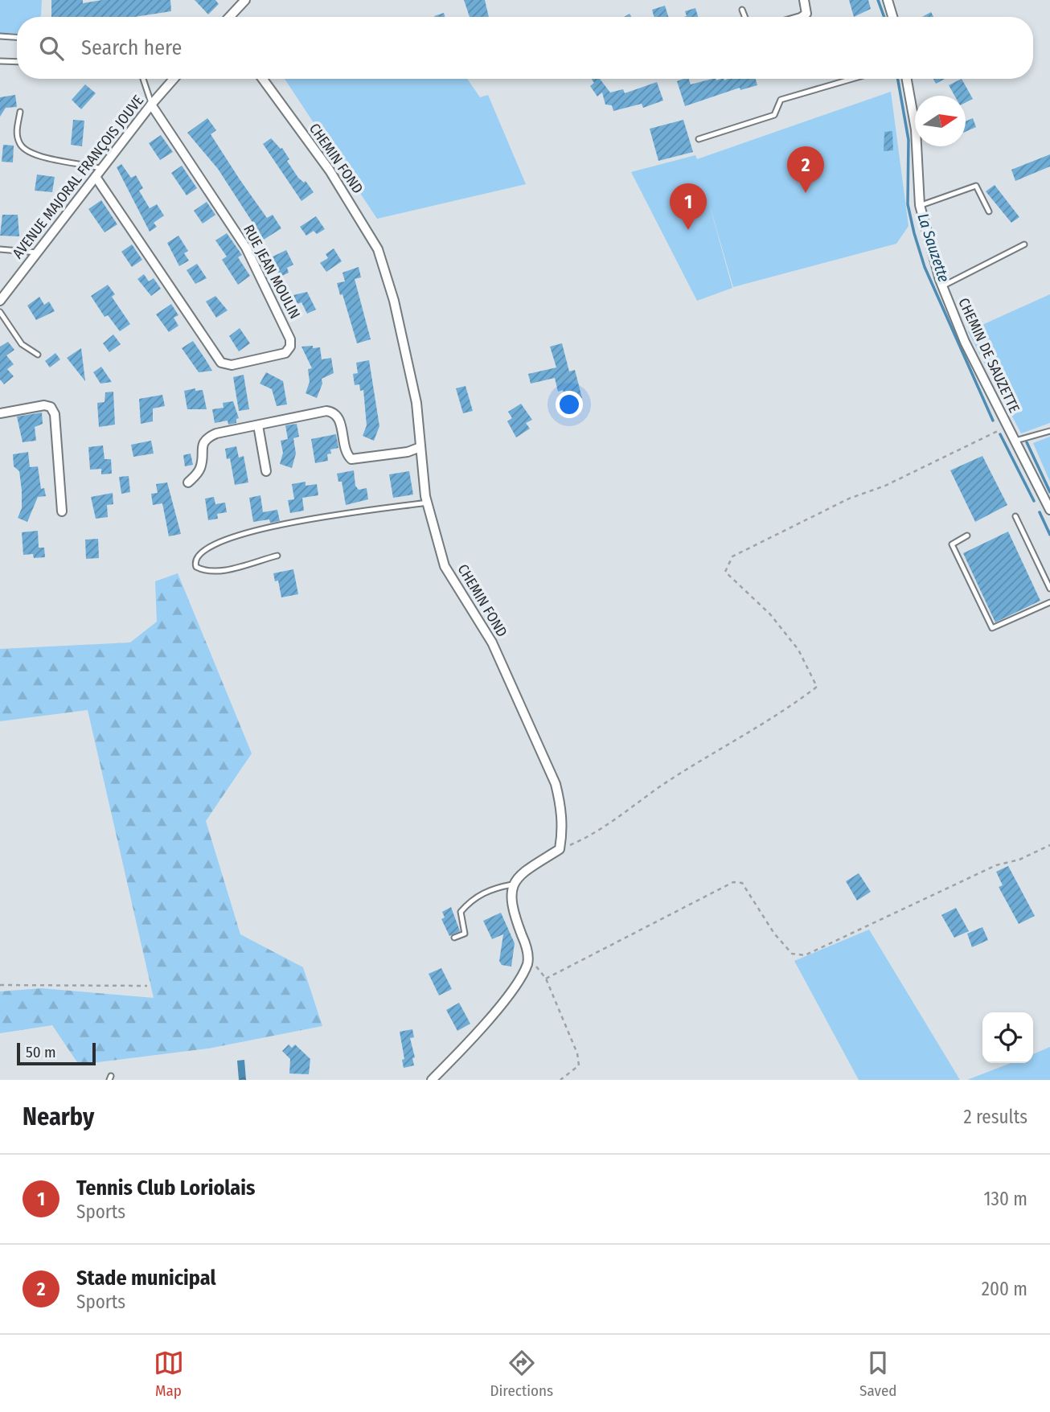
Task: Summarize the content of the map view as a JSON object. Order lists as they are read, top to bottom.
{
  "streets": {
    "street": [
      "CHEMIN FOND",
      "AVENUE MAJORAL FRANÇOIS JOUVE",
      "RUE JEAN MOULIN",
      "CHEMIN DE SAUZETTE"
    ]
  },
  "crossings": [
    ["AVENUE MAJORAL FRANÇOIS JOUVE", "RUE JEAN MOULIN"]
  ],
  "water": ["La Sauzette"],
  "scale_bar": "50 m",
  "north": "right",
  "page": {
    "search": "Search here",
    "pins": ["2", "1"],
    "scale": "50 m",
    "heading": ["Nearby", "2 results"],
    "list": [
      {
        "mark": "1",
        "name": "Tennis Club Loriolais",
        "note": "Sports",
        "value": "130 m"
      },
      {
        "mark": "2",
        "name": "Stade municipal",
        "note": "Sports",
        "value": "200 m"
      }
    ],
    "nav": ["Map", "Directions", "Saved"]
  }
}
